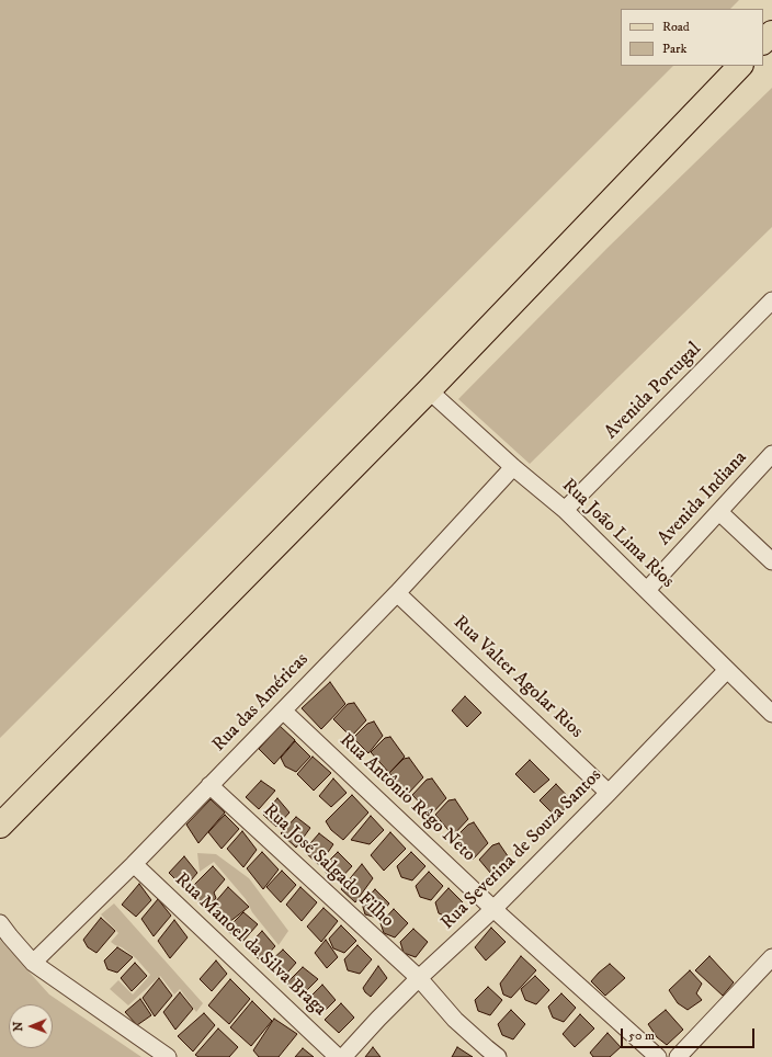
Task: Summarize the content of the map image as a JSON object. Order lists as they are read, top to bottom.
{
  "streets": {
    "street": [
      "Avenida Portugal",
      "Avenida Indiana",
      "Rua João Lima Rios",
      "Rua Valter Agolar Rios",
      "Rua das Américas",
      "Rua Antônio Rêgo Neto",
      "Rua Severina de Souza Santos",
      "Rua José Salgado Filho",
      "Rua Manoel da Silva Braga"
    ]
  },
  "crossings": [
    ["Avenida Portugal", "Rua João Lima Rios"],
    ["Avenida Indiana", "Rua João Lima Rios"],
    ["Rua João Lima Rios", "Rua das Américas"],
    ["Rua João Lima Rios", "Rua Severina de Souza Santos"],
    ["Rua Valter Agolar Rios", "Rua das Américas"],
    ["Rua Valter Agolar Rios", "Rua Severina de Souza Santos"],
    ["Rua das Américas", "Rua Antônio Rêgo Neto"],
    ["Rua das Américas", "Rua José Salgado Filho"],
    ["Rua das Américas", "Rua Manoel da Silva Braga"],
    ["Rua Antônio Rêgo Neto", "Rua Severina de Souza Santos"],
    ["Rua Severina de Souza Santos", "Rua José Salgado Filho"]
  ],
  "legend": ["Road", "Park"],
  "scale_bar": "50 m",
  "north": "left"
}
